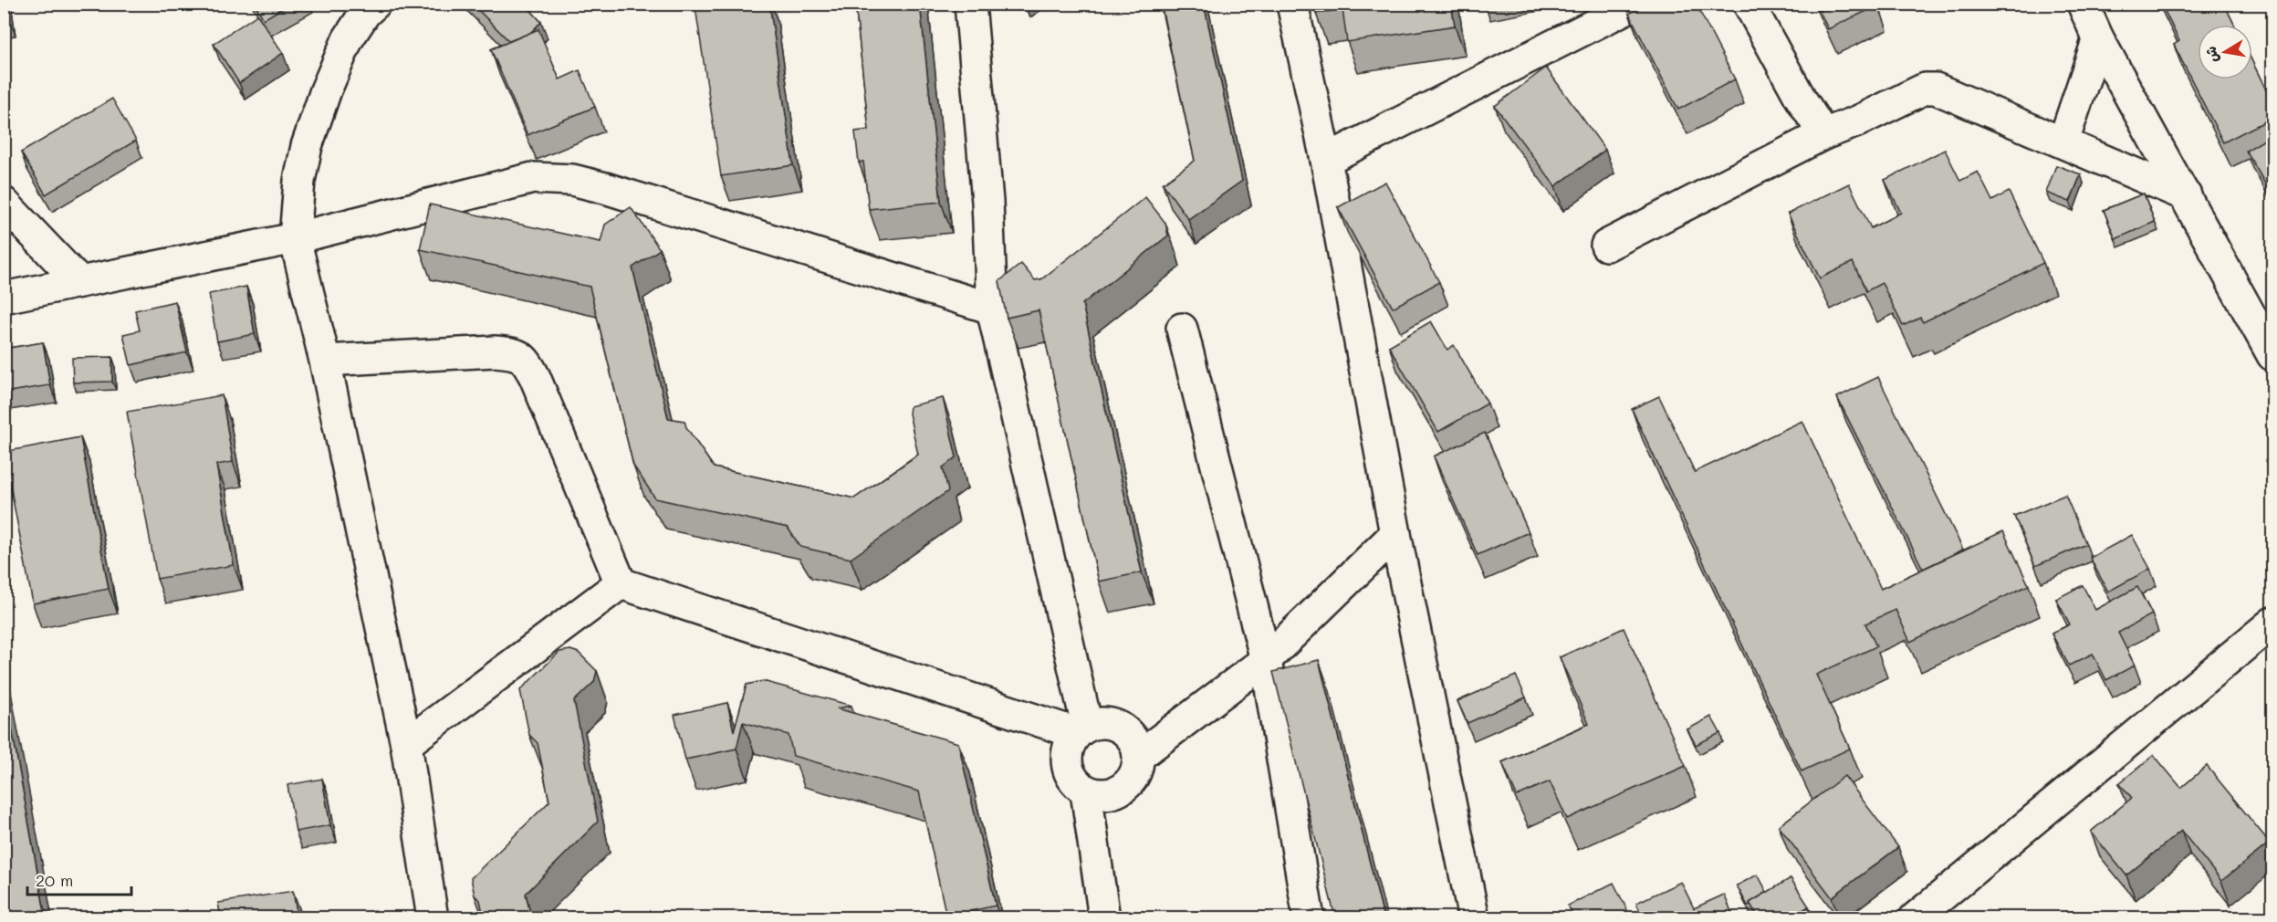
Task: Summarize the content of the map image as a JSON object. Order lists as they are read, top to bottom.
{
  "scale_bar": "20 m",
  "north": "left"
}
